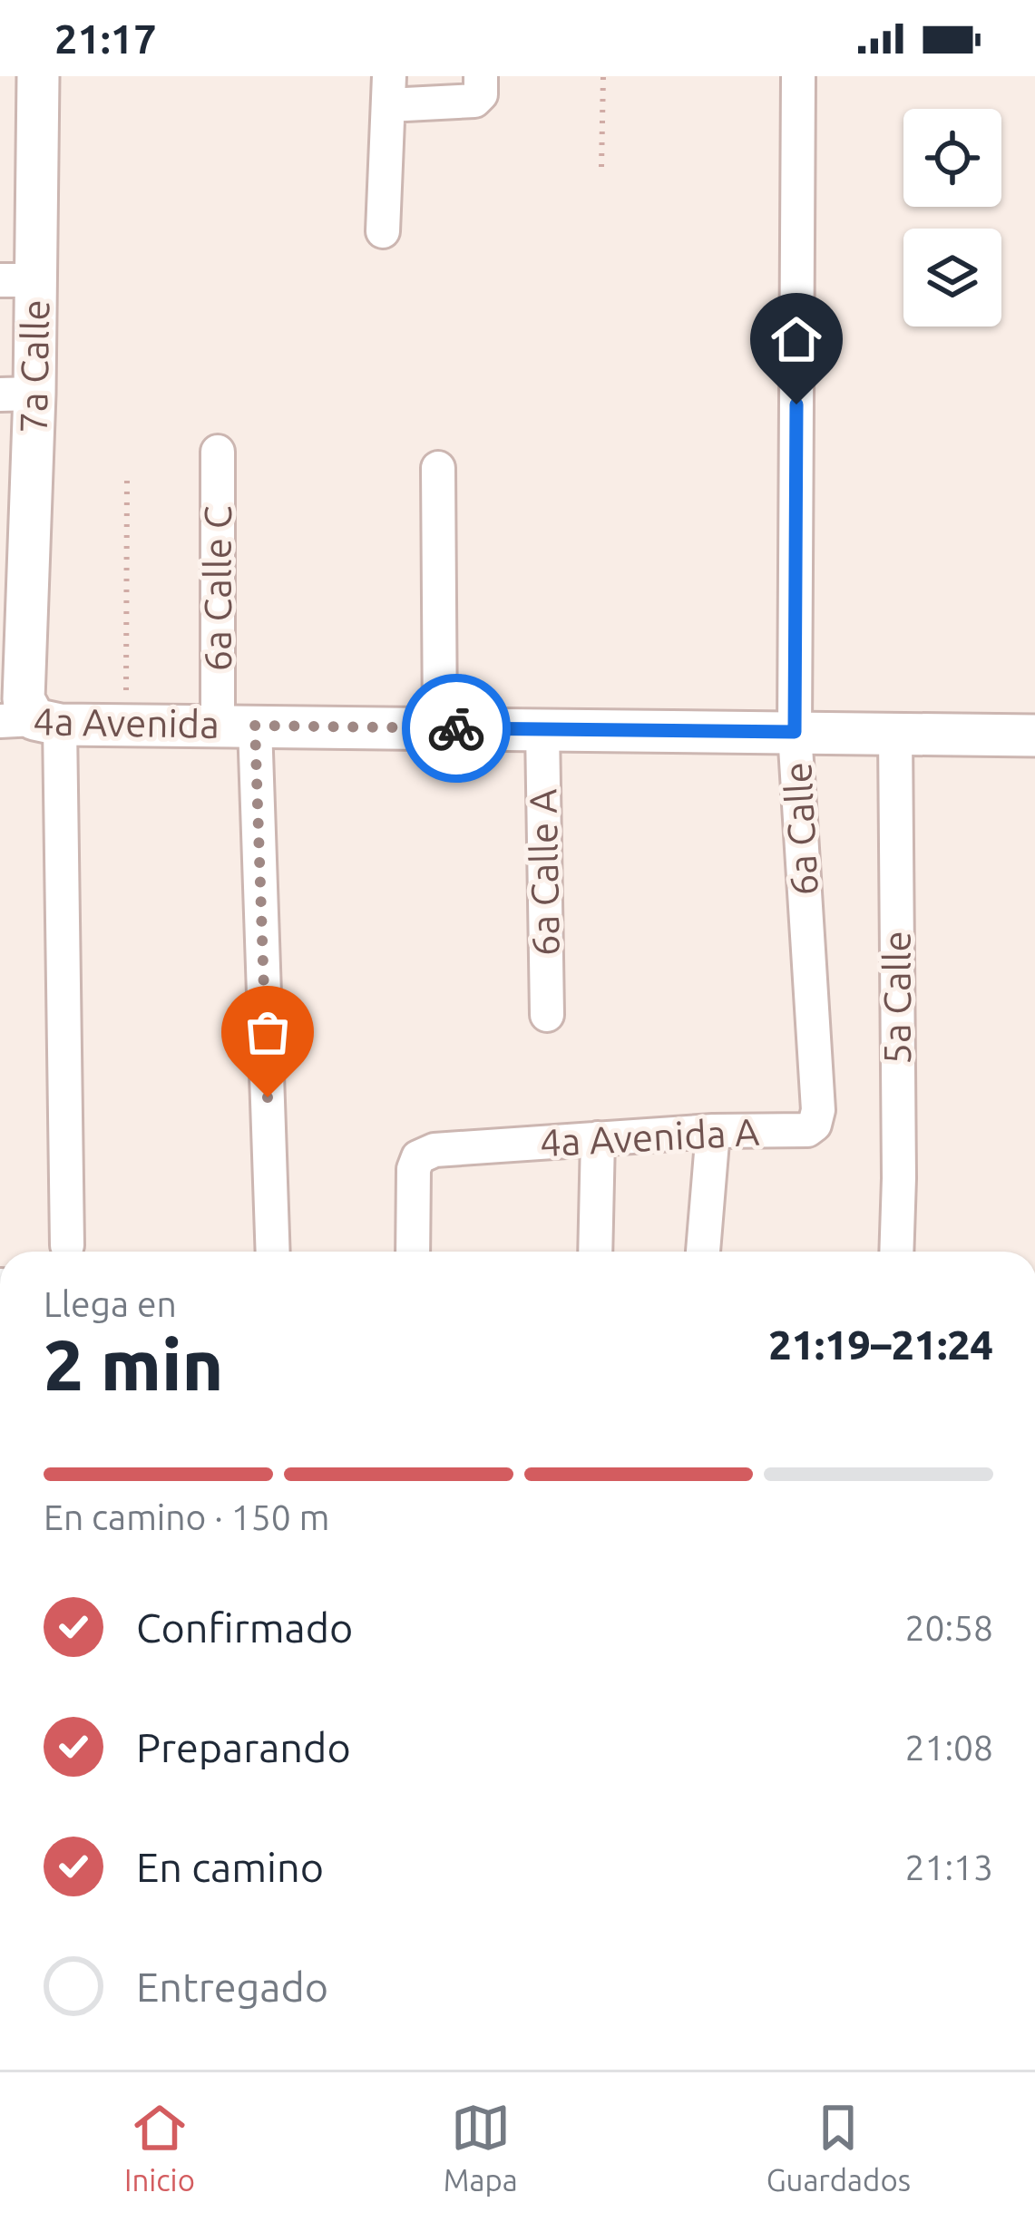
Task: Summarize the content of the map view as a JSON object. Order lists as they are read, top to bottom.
{
  "streets": {
    "street": [
      "7a Calle",
      "6a Calle C",
      "4a Avenida",
      "6a Calle",
      "6a Calle A",
      "5a Calle",
      "4a Avenida A"
    ]
  },
  "crossings": [
    ["7a Calle", "4a Avenida"],
    ["6a Calle C", "4a Avenida"],
    ["4a Avenida", "6a Calle"],
    ["4a Avenida", "6a Calle A"],
    ["4a Avenida", "5a Calle"],
    ["6a Calle", "4a Avenida A"]
  ],
  "page": {
    "status": "21:17",
    "heading": ["2 min", "Llega en", "21:19–21:24"],
    "bar": "En camino · 150 m",
    "list": [
      ["Confirmado", "20:58"],
      ["Preparando", "21:08"],
      ["En camino", "21:13"],
      "Entregado"
    ],
    "tabs": ["Inicio", "Mapa", "Guardados"]
  }
}
